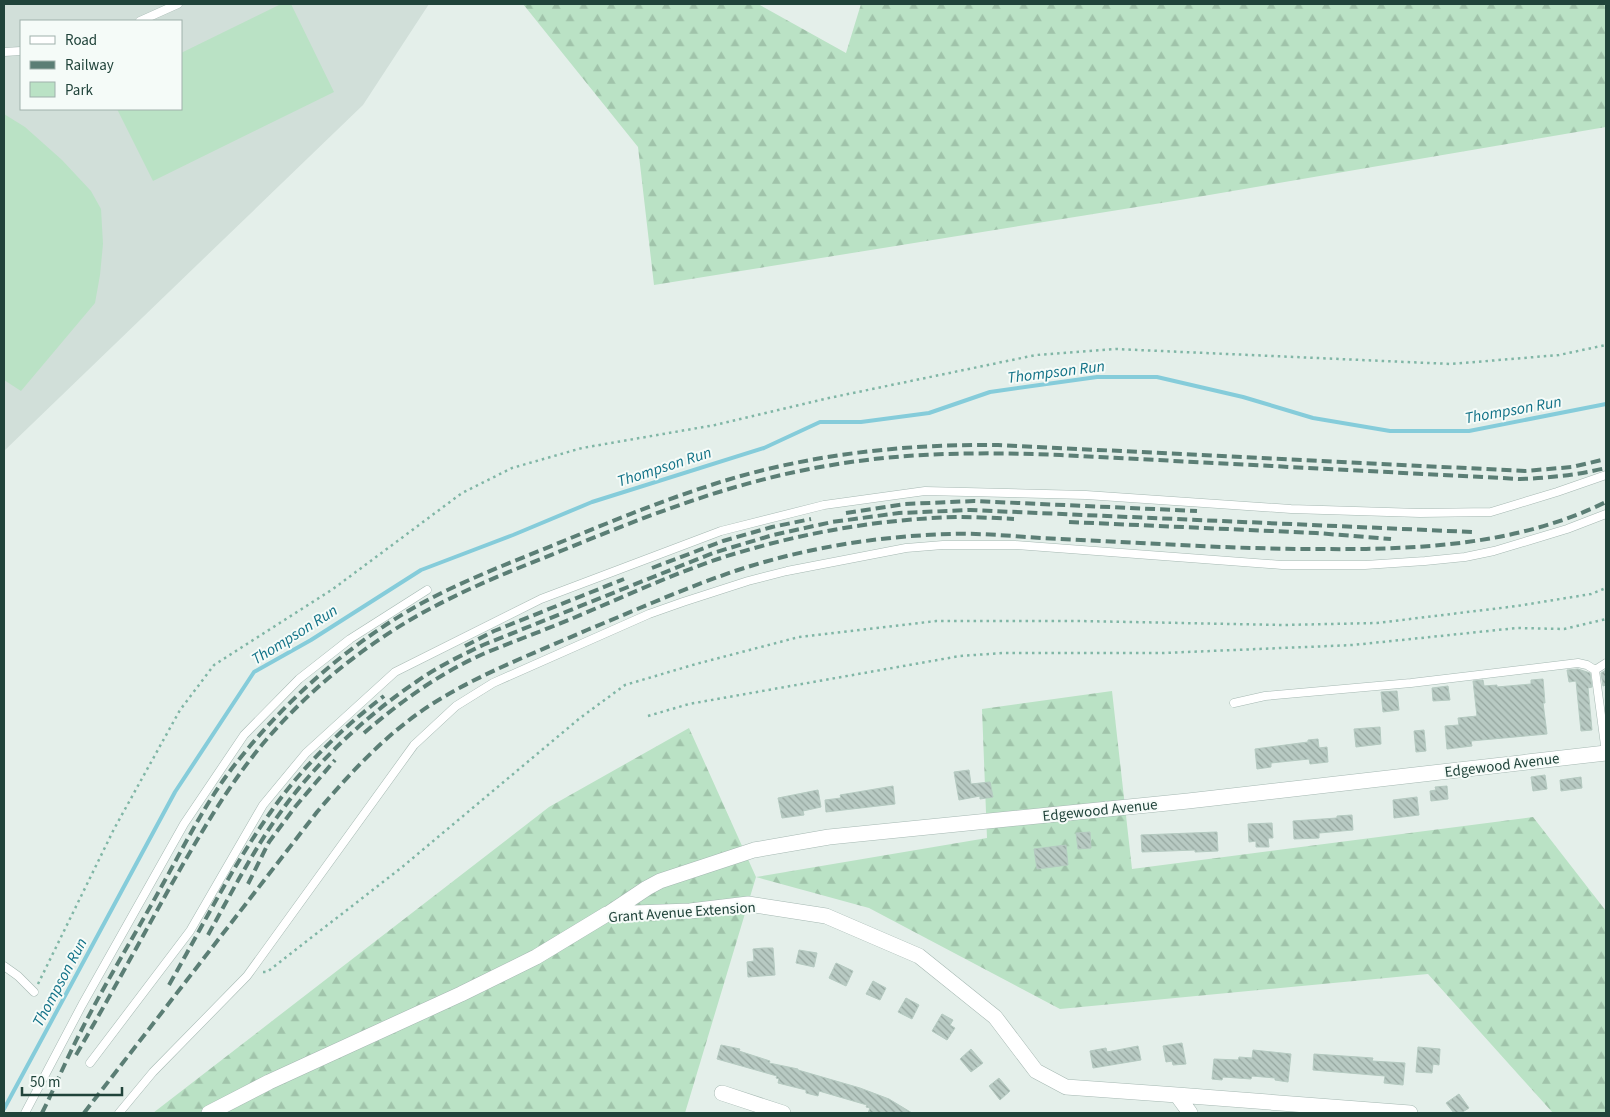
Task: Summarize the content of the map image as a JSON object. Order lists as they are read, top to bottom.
{
  "streets": {
    "street": ["Edgewood Avenue", "Grant Avenue Extension"]
  },
  "crossings": [
    ["Edgewood Avenue", "Grant Avenue Extension"]
  ],
  "water": ["Thompson Run"],
  "legend": ["Road", "Railway", "Park"],
  "scale_bar": "50 m"
}
